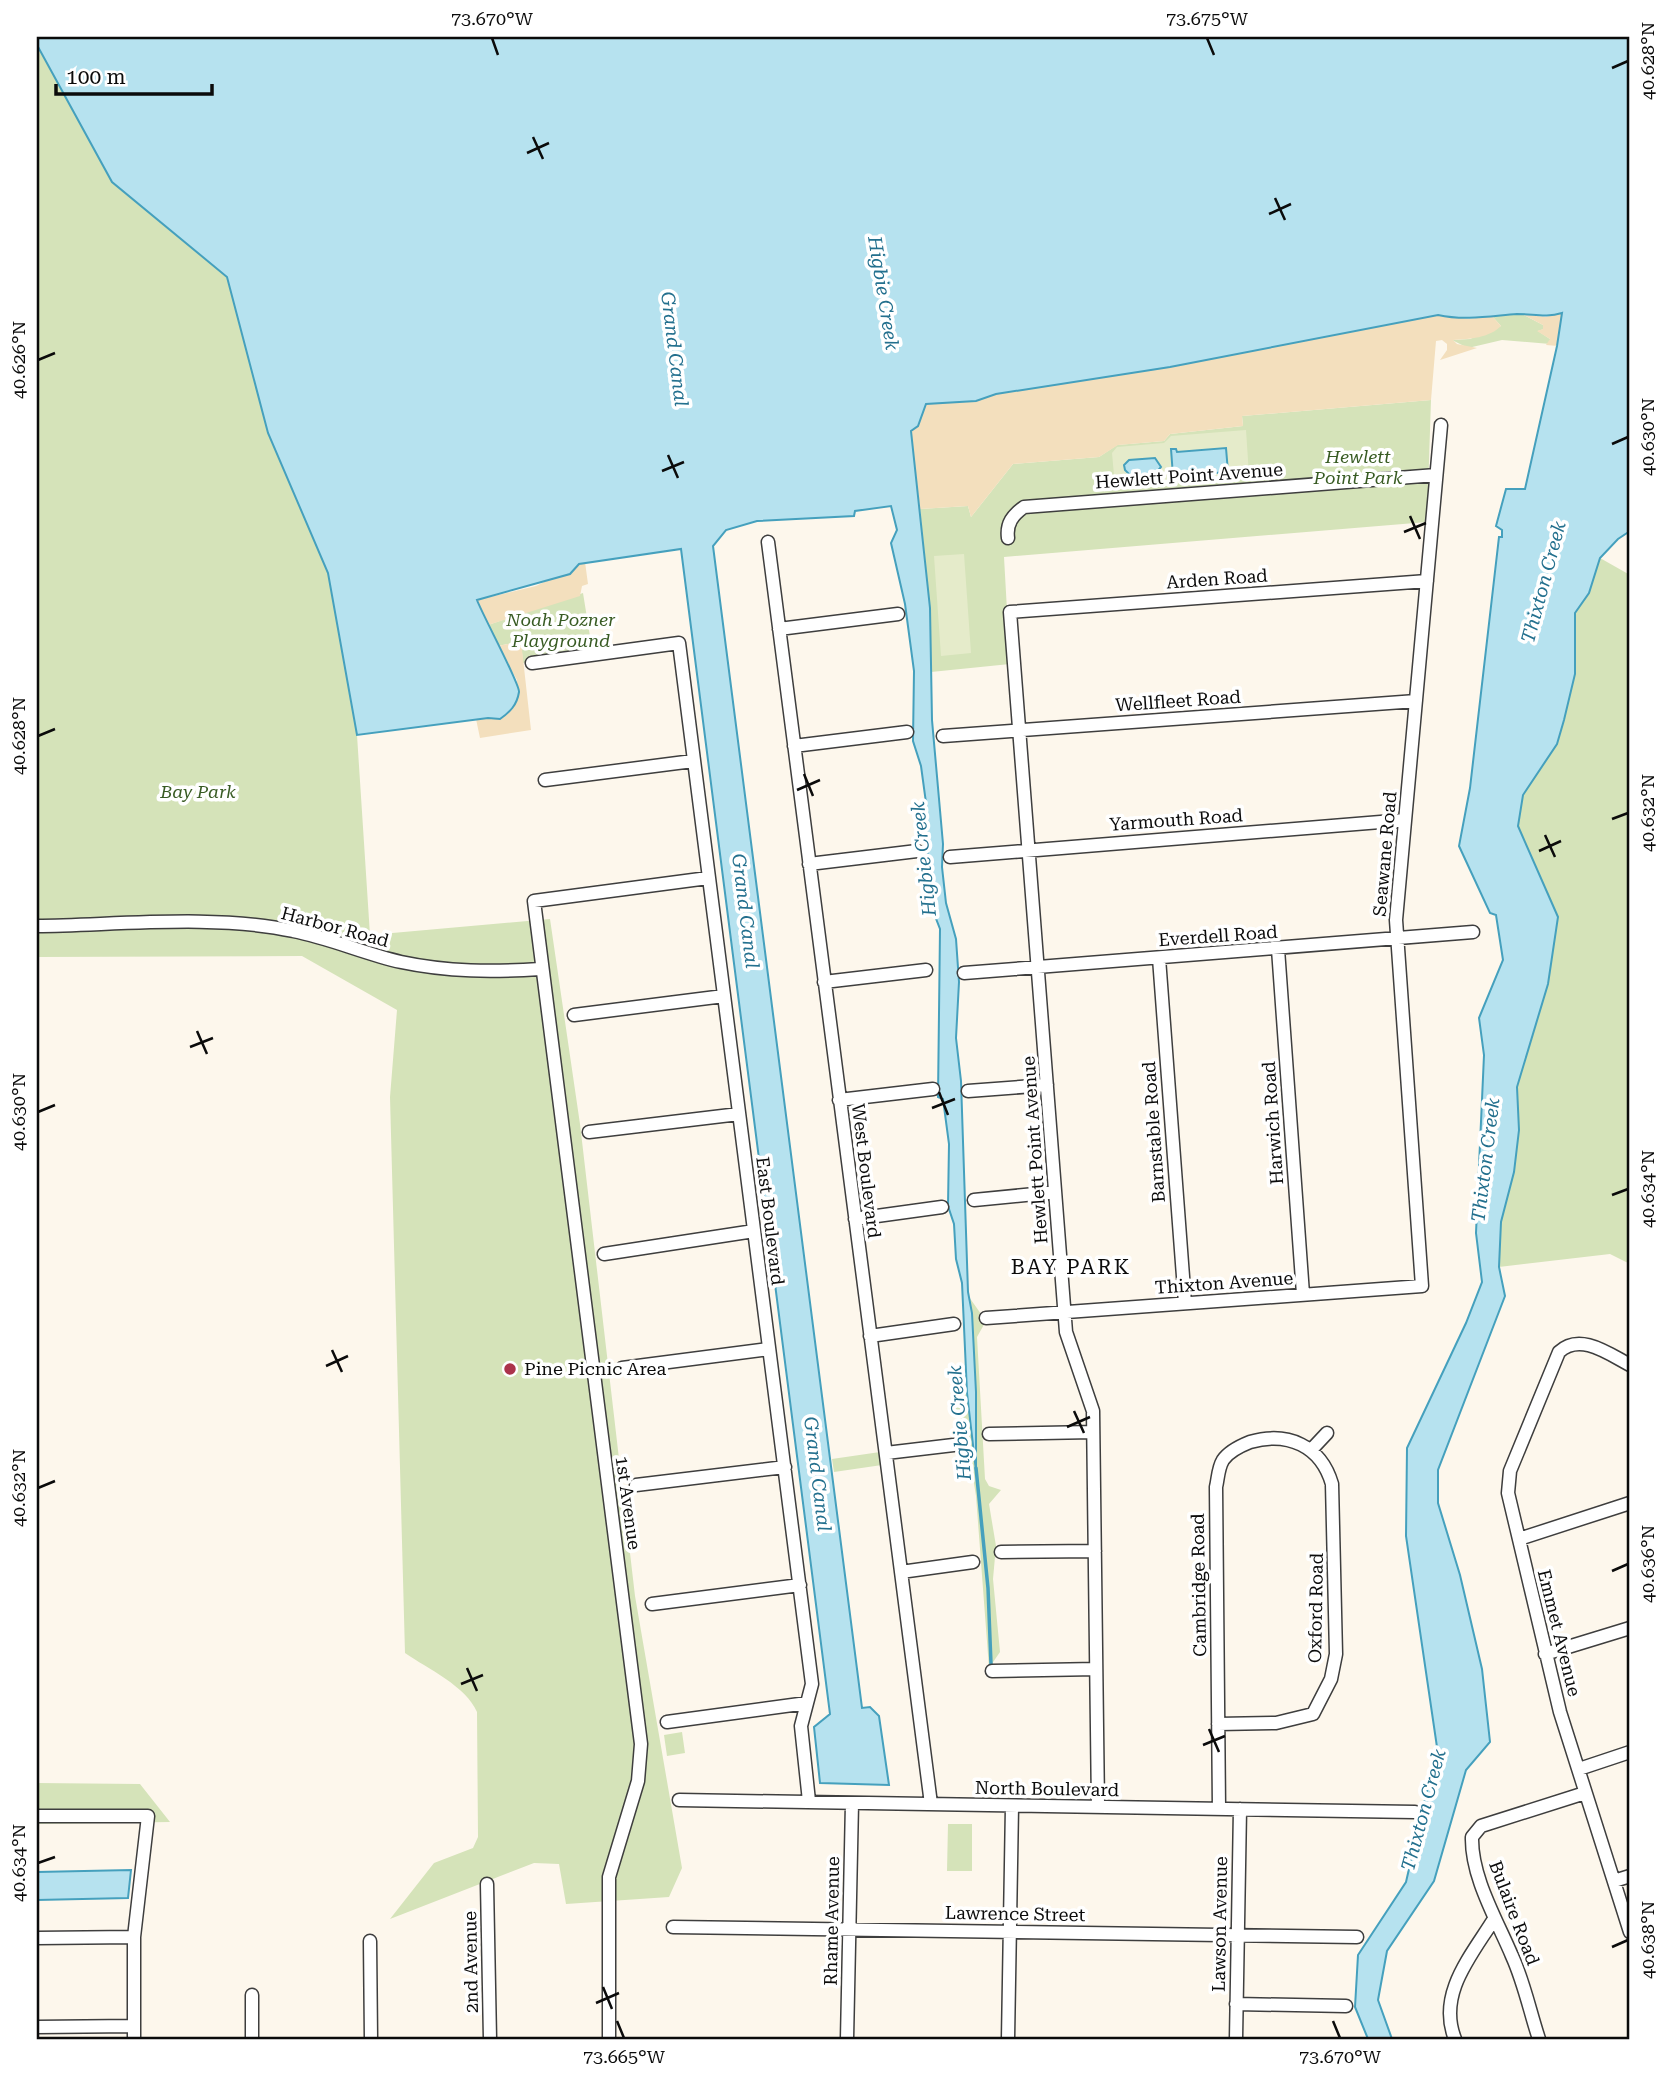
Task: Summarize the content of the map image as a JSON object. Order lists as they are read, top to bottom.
{
  "streets": {
    "street": [
      "Hewlett Point Avenue",
      "Arden Road",
      "Wellfleet Road",
      "Yarmouth Road",
      "Seawane Road",
      "Harbor Road",
      "Everdell Road",
      "Harwich Road",
      "Barnstable Road",
      "West Boulevard",
      "East Boulevard",
      "Thixton Avenue",
      "1st Avenue",
      "Cambridge Road",
      "Oxford Road",
      "Emmet Avenue",
      "North Boulevard",
      "Bulaire Road",
      "Lawrence Street",
      "Rhame Avenue",
      "Lawson Avenue",
      "2nd Avenue"
    ]
  },
  "crossings": [
    ["Hewlett Point Avenue", "Arden Road"],
    ["Hewlett Point Avenue", "Wellfleet Road"],
    ["Hewlett Point Avenue", "Yarmouth Road"],
    ["Hewlett Point Avenue", "Seawane Road"],
    ["Hewlett Point Avenue", "Everdell Road"],
    ["Hewlett Point Avenue", "Thixton Avenue"],
    ["Hewlett Point Avenue", "North Boulevard"],
    ["Arden Road", "Seawane Road"],
    ["Wellfleet Road", "Seawane Road"],
    ["Yarmouth Road", "Seawane Road"],
    ["Seawane Road", "Everdell Road"],
    ["Seawane Road", "Thixton Avenue"],
    ["Harbor Road", "1st Avenue"],
    ["Everdell Road", "Harwich Road"],
    ["Everdell Road", "Barnstable Road"],
    ["Harwich Road", "Thixton Avenue"],
    ["Barnstable Road", "Thixton Avenue"],
    ["West Boulevard", "North Boulevard"],
    ["East Boulevard", "1st Avenue"],
    ["East Boulevard", "North Boulevard"],
    ["Cambridge Road", "Oxford Road"],
    ["Cambridge Road", "North Boulevard"],
    ["Emmet Avenue", "Bulaire Road"],
    ["North Boulevard", "Rhame Avenue"],
    ["North Boulevard", "Lawson Avenue"],
    ["Lawrence Street", "Rhame Avenue"],
    ["Lawrence Street", "Lawson Avenue"]
  ],
  "districts": ["BAY PARK"],
  "water": ["Higbie Creek", "Grand Canal", "Thixton Creek"],
  "parks": ["Hewlett Point Park", "Noah Pozner Playground", "Bay Park"],
  "places": ["Pine Picnic Area"],
  "scale_bar": "100 m",
  "coordinates": [
    "73.670°W",
    "73.675°W",
    "40.628°N",
    "40.626°N",
    "40.630°N",
    "40.632°N",
    "40.634°N",
    "40.636°N",
    "40.638°N",
    "73.665°W"
  ]
}
